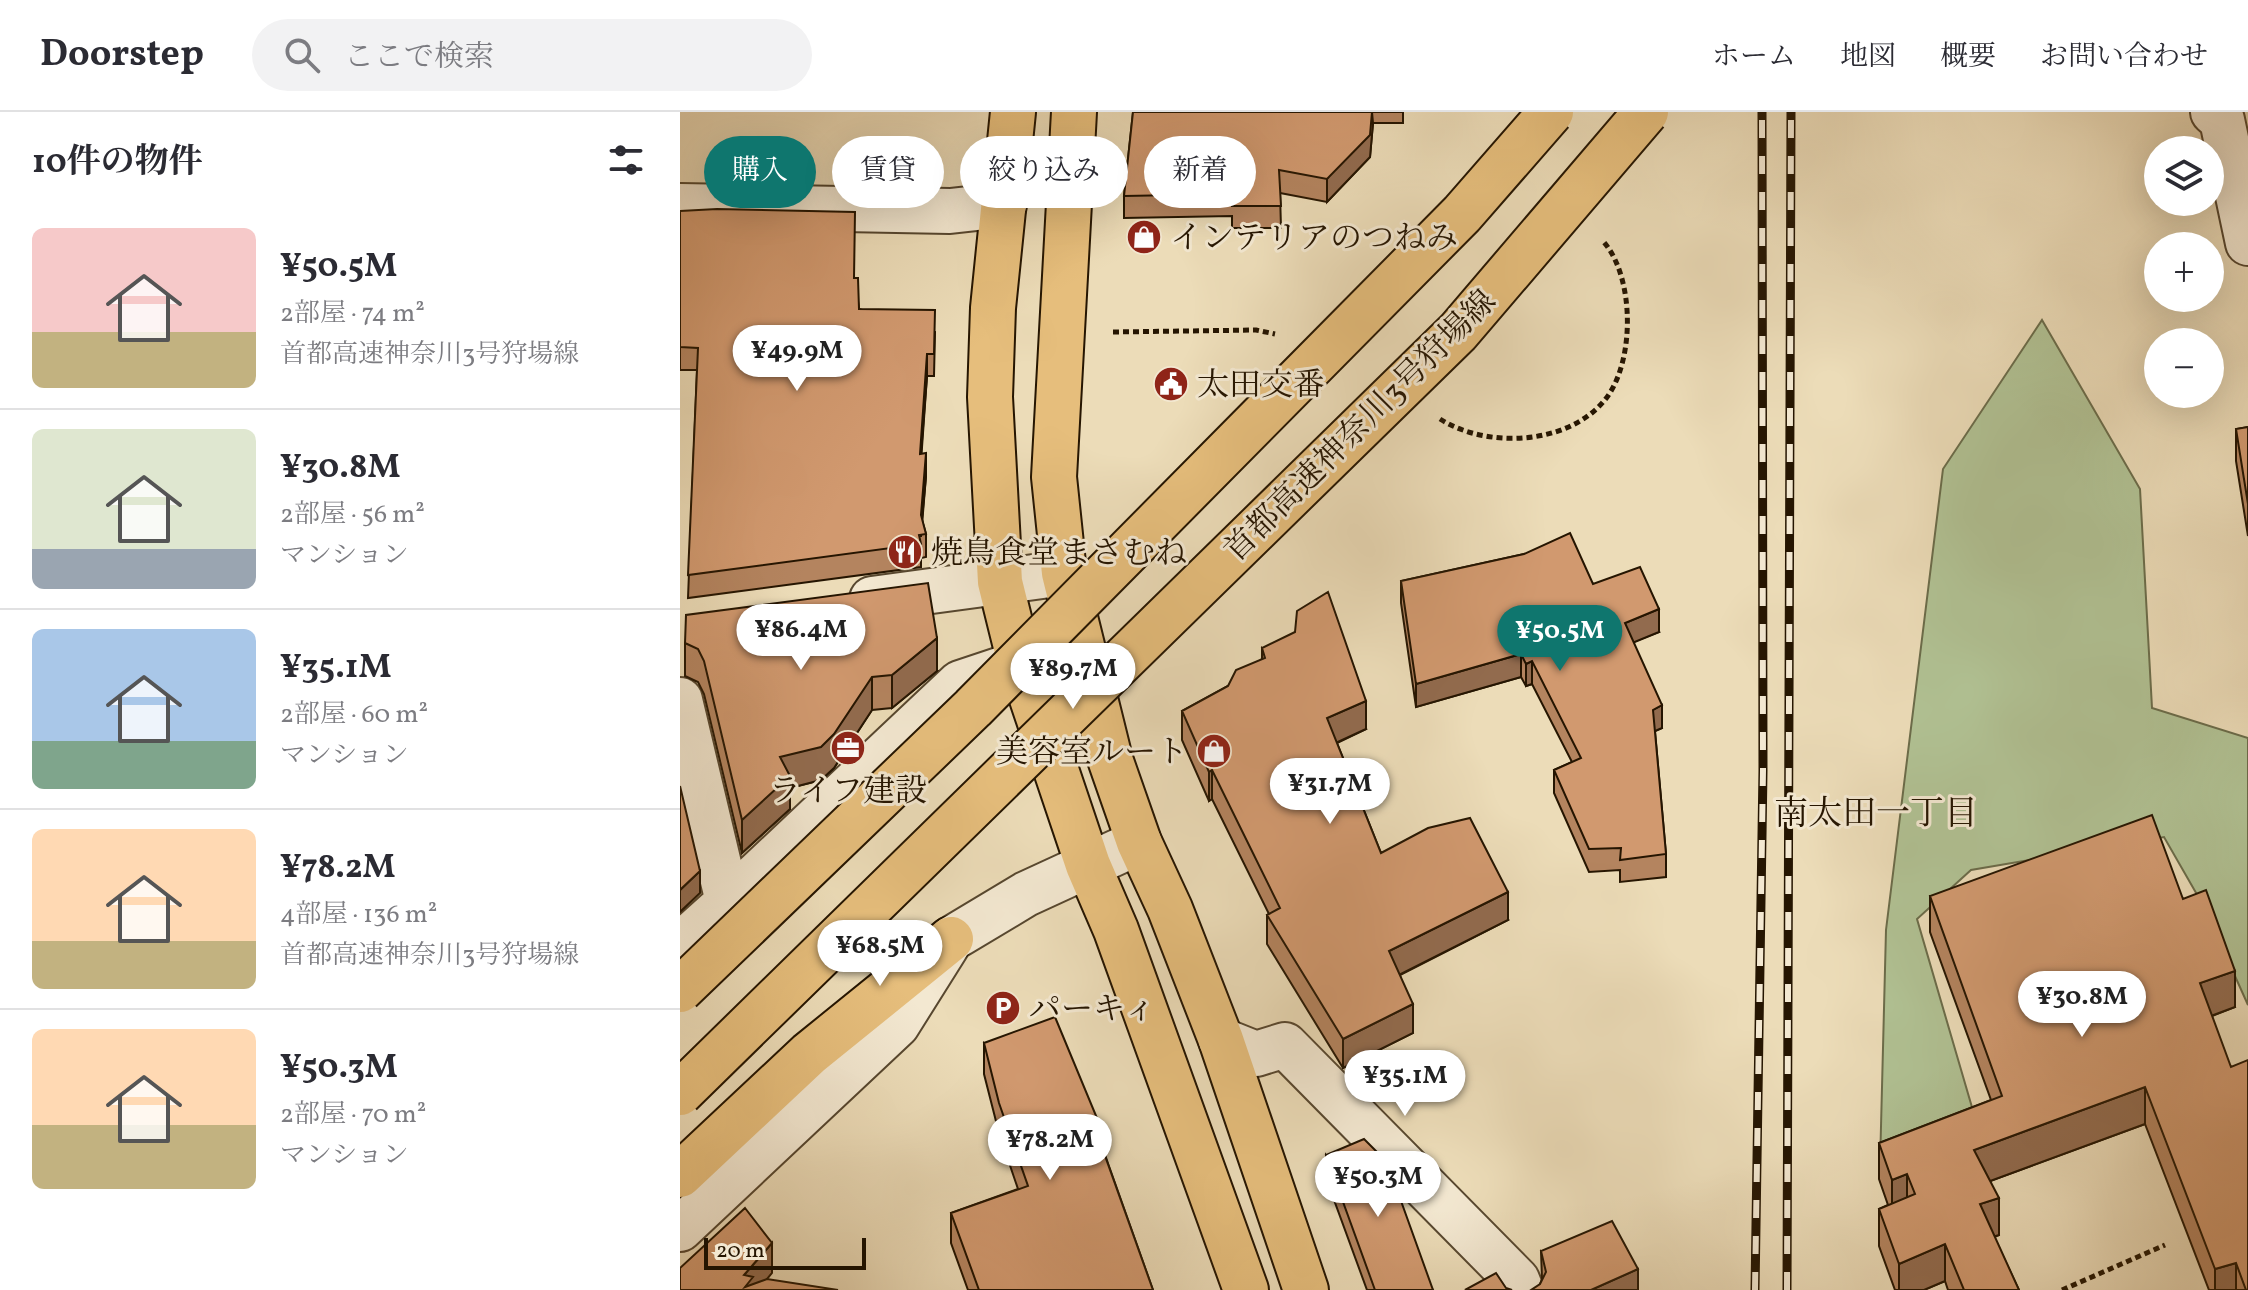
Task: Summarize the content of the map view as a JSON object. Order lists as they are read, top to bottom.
{
  "streets": {
    "main road": ["首都高速神奈川3号狩場線"]
  },
  "districts": ["南太田一丁目"],
  "places": {
    "shop": ["インテリアのつねみ", "美容室ルート"],
    "public building": ["太田交番"],
    "restaurant": ["焼鳥食堂まさむね"],
    "office": ["ライフ建設"],
    "parking": ["パーキィ"]
  },
  "scale_bar": "20 m",
  "page": {
    "header": "Doorstep",
    "search": "ここで検索",
    "nav": [
      "ホーム",
      "地図",
      "概要",
      "お問い合わせ"
    ],
    "heading": "10件の物件",
    "map_buttons": ["+", "−"],
    "chip": [
      "購入",
      "賃貸",
      "絞り込み",
      "新着"
    ],
    "list": [
      {
        "name": "¥50.5M",
        "note": "2部屋 · 74 m² · 首都高速神奈川3号狩場線"
      },
      {
        "name": "¥30.8M",
        "note": "2部屋 · 56 m² · マンション"
      },
      {
        "name": "¥35.1M",
        "note": "2部屋 · 60 m² · マンション"
      },
      {
        "name": "¥78.2M",
        "note": "4部屋 · 136 m² · 首都高速神奈川3号狩場線"
      },
      {
        "name": "¥50.3M",
        "note": "2部屋 · 70 m² · マンション"
      }
    ],
    "price": [
      "¥49.9M",
      "¥86.4M",
      "¥50.5M",
      "¥89.7M",
      "¥31.7M",
      "¥68.5M",
      "¥30.8M",
      "¥35.1M",
      "¥78.2M",
      "¥50.3M"
    ],
    "scale": "20 m"
  }
}
